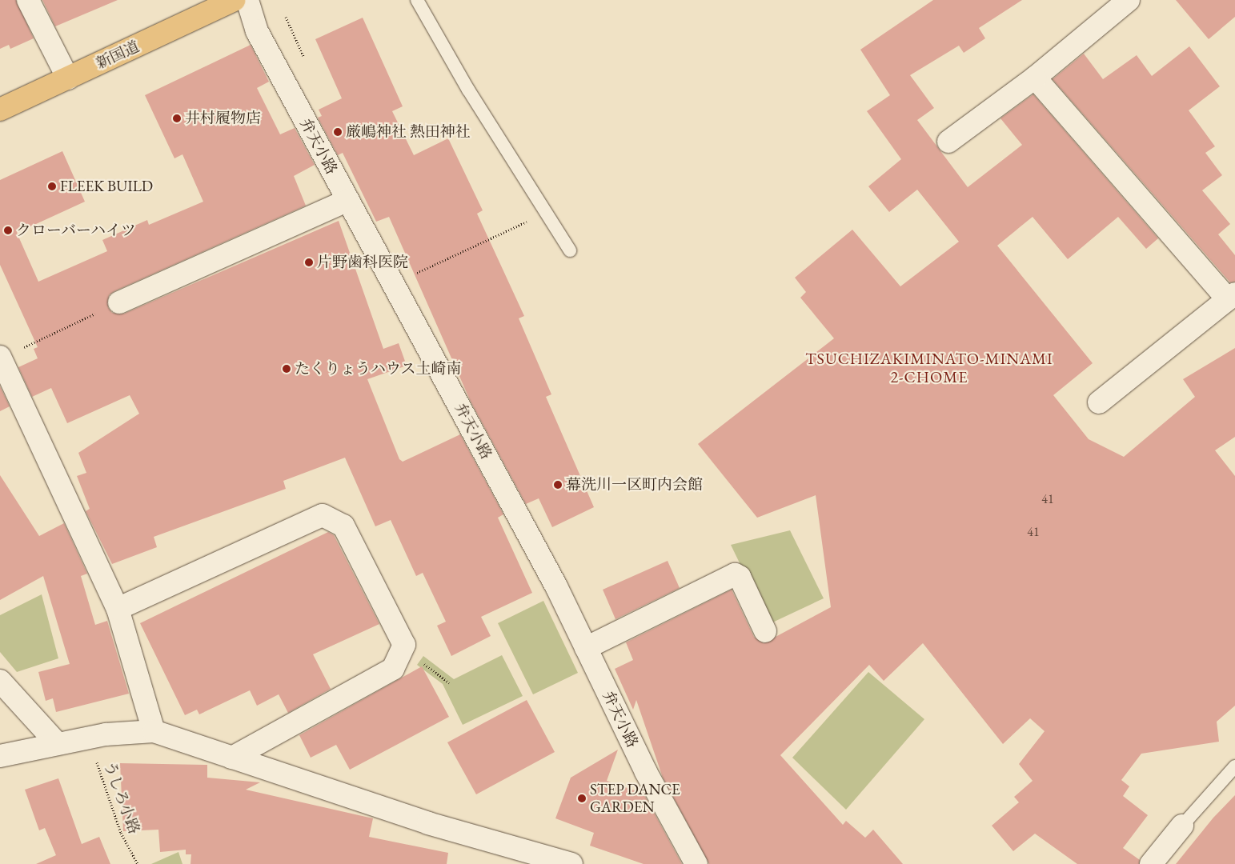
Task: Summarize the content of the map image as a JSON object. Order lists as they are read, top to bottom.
{
  "streets": {
    "main road": ["新国道"],
    "street": ["弁天小路"],
    "path": ["うしろ小路"]
  },
  "districts": ["TSUCHIZAKIMINATO-MINAMI 2-CHOME"],
  "places": [
    "井村履物店",
    "厳嶋神社 熱田神社",
    "FLEEK BUILD",
    "クローバーハイツ",
    "片野歯科医院",
    "たくりょうハウス土崎南",
    "幕洗川一区町内会館",
    "STEP DANCE GARDEN"
  ],
  "house_numbers": ["41", "41"]
}
